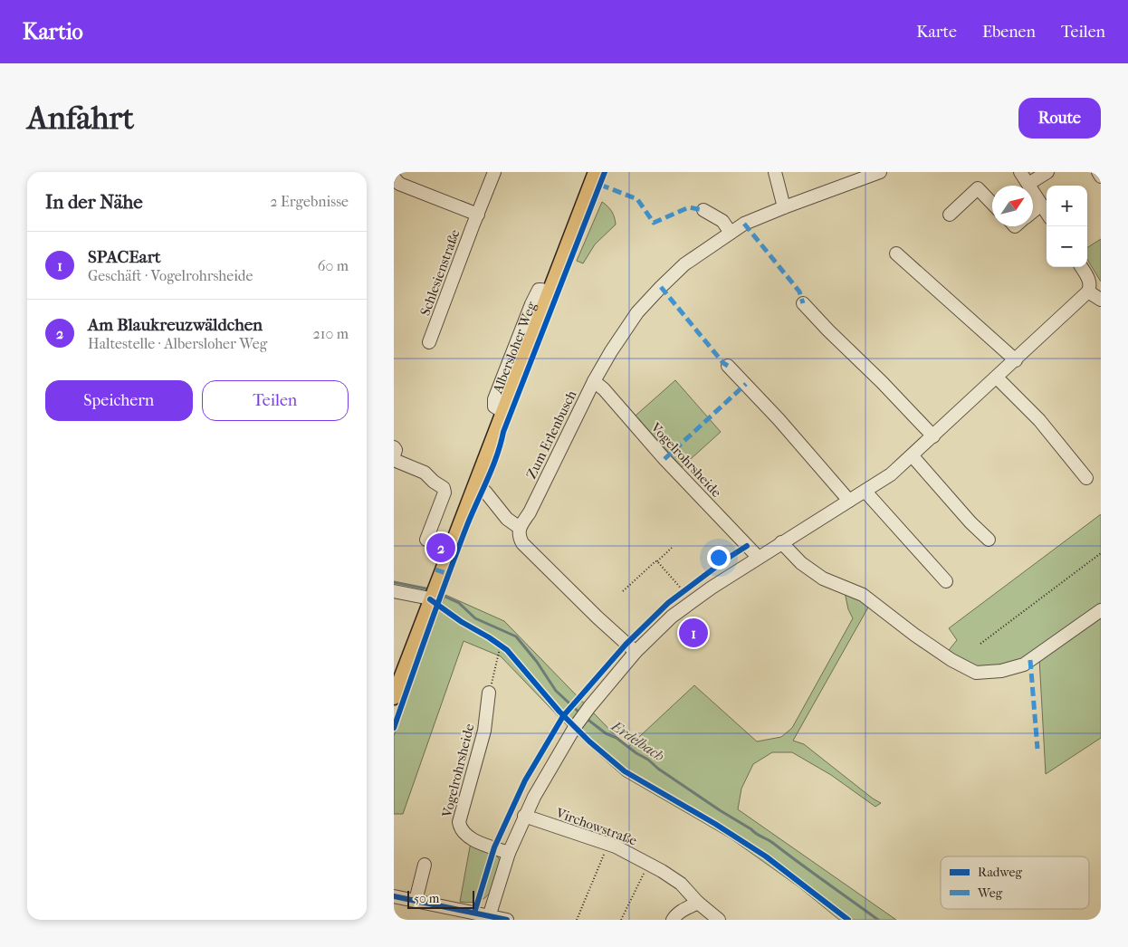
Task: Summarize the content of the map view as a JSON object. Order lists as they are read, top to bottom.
{
  "streets": {
    "main road": ["Albersloher Weg"],
    "street": [
      "Schlesienstraße",
      "Zum Erlenbusch",
      "Vogelrohrsheide",
      "Virchowstraße"
    ]
  },
  "crossings": [
    ["Zum Erlenbusch", "Vogelrohrsheide"]
  ],
  "water": ["Erdelbach"],
  "legend": ["Radweg", "Weg"],
  "scale_bar": "50 m",
  "north": "top right",
  "page": {
    "header": "Kartio",
    "nav": ["Karte", "Ebenen", "Teilen"],
    "buttons": [
      "Route",
      ["Speichern", "Teilen"]
    ],
    "title": "Anfahrt",
    "heading": ["In der Nähe", "2 Ergebnisse"],
    "map_buttons": ["+", "−"],
    "list": [
      {
        "mark": "1",
        "name": "SPACEart",
        "note": "Geschäft · Vogelrohrsheide",
        "value": "60 m"
      },
      {
        "mark": "2",
        "name": "Am Blaukreuzwäldchen",
        "note": "Haltestelle · Albersloher Weg",
        "value": "210 m"
      }
    ],
    "pins": ["2", "1"],
    "scale": "50 m"
  }
}
